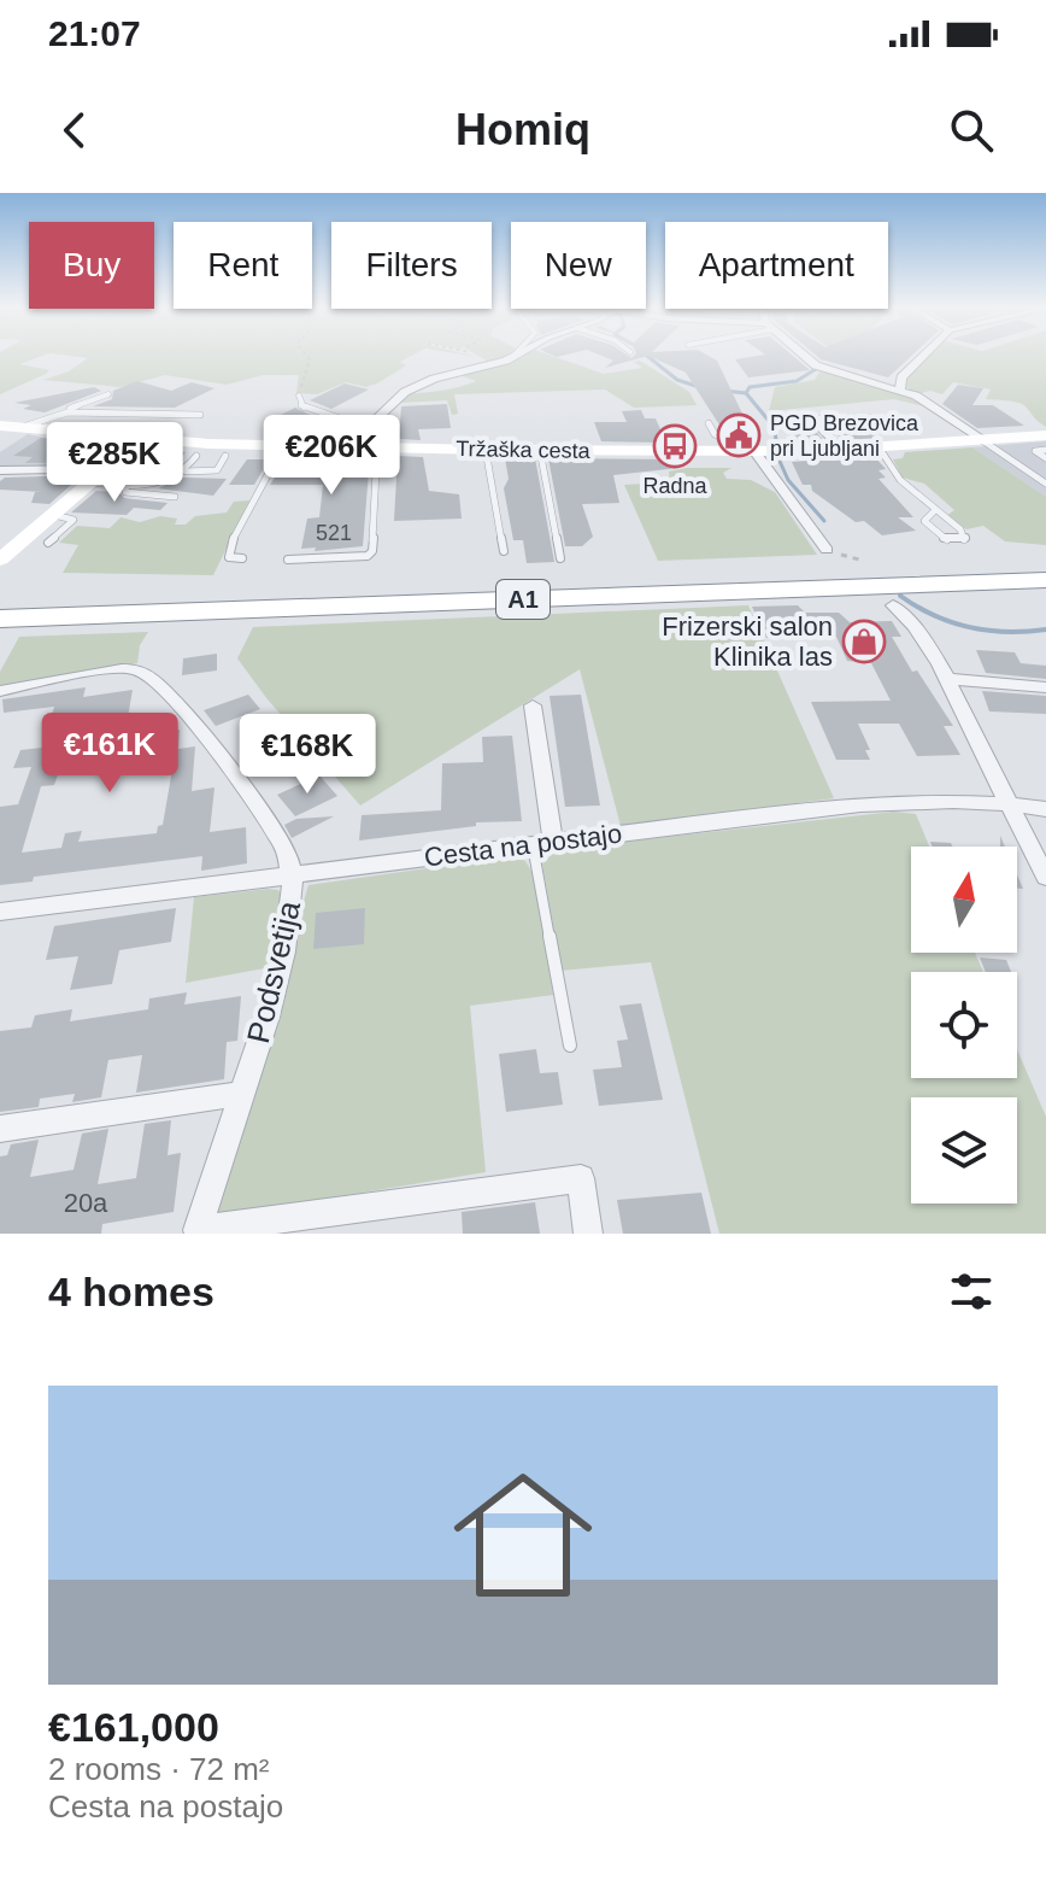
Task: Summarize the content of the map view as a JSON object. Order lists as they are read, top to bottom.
{
  "streets": {
    "highway": ["A1"],
    "main road": ["Tržaška cesta"],
    "street": ["Cesta na postajo", "Podsvetija"]
  },
  "crossings": [
    ["Cesta na postajo", "Podsvetija"]
  ],
  "places": {
    "public building": ["PGD Brezovica pri Ljubljani"],
    "bus stop": ["Radna"],
    "shop": ["Frizerski salon Klinika las"]
  },
  "house_numbers": ["521", "20a"],
  "north": "top",
  "page": {
    "status": "21:07",
    "header": "Homiq",
    "chip": [
      "Buy",
      "Rent",
      "Filters",
      "New",
      "Apartment"
    ],
    "price": [
      "€206K",
      "€285K",
      "€161K",
      "€168K"
    ],
    "heading": "4 homes",
    "list": [
      {
        "name": "€161,000",
        "note": "2 rooms · 72 m² · Cesta na postajo"
      }
    ]
  }
}
